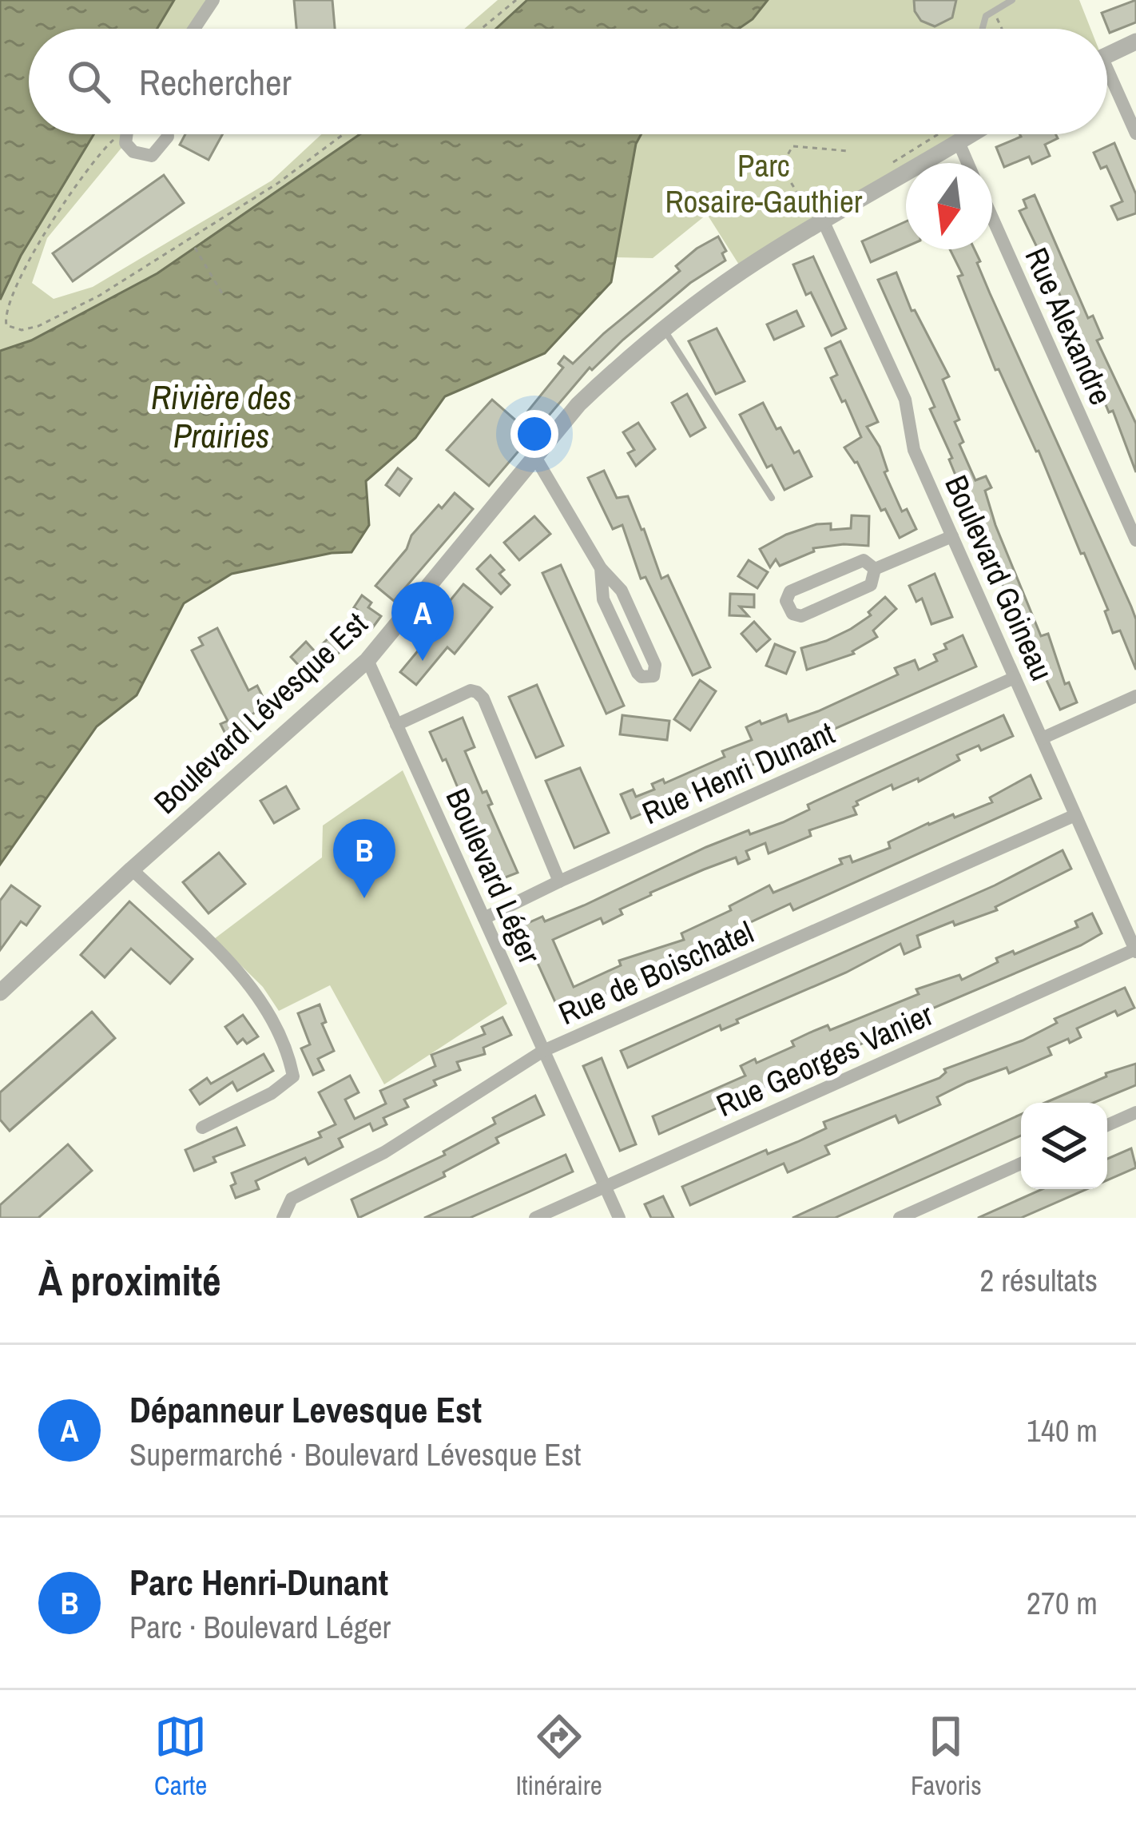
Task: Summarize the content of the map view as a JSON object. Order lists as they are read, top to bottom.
{
  "streets": {
    "street": [
      "Rue Alexandre",
      "Boulevard Goineau",
      "Boulevard Lévesque Est",
      "Rue Henri Dunant",
      "Boulevard Léger",
      "Rue de Boischatel",
      "Rue Georges Vanier"
    ]
  },
  "crossings": [
    ["Boulevard Goineau", "Boulevard Lévesque Est"],
    ["Boulevard Goineau", "Rue Henri Dunant"],
    ["Boulevard Goineau", "Rue de Boischatel"],
    ["Boulevard Goineau", "Rue Georges Vanier"],
    ["Boulevard Lévesque Est", "Boulevard Léger"],
    ["Rue Henri Dunant", "Boulevard Léger"],
    ["Boulevard Léger", "Rue de Boischatel"],
    ["Boulevard Léger", "Rue Georges Vanier"]
  ],
  "water": ["Rivière des Prairies"],
  "parks": ["Parc Rosaire-Gauthier"],
  "north": "bottom",
  "page": {
    "search": "Rechercher",
    "pins": ["A", "B"],
    "heading": ["À proximité", "2 résultats"],
    "list": [
      {
        "mark": "A",
        "name": "Dépanneur Levesque Est",
        "note": "Supermarché · Boulevard Lévesque Est",
        "value": "140 m"
      },
      {
        "mark": "B",
        "name": "Parc Henri-Dunant",
        "note": "Parc · Boulevard Léger",
        "value": "270 m"
      }
    ],
    "nav": ["Carte", "Itinéraire", "Favoris"]
  }
}
